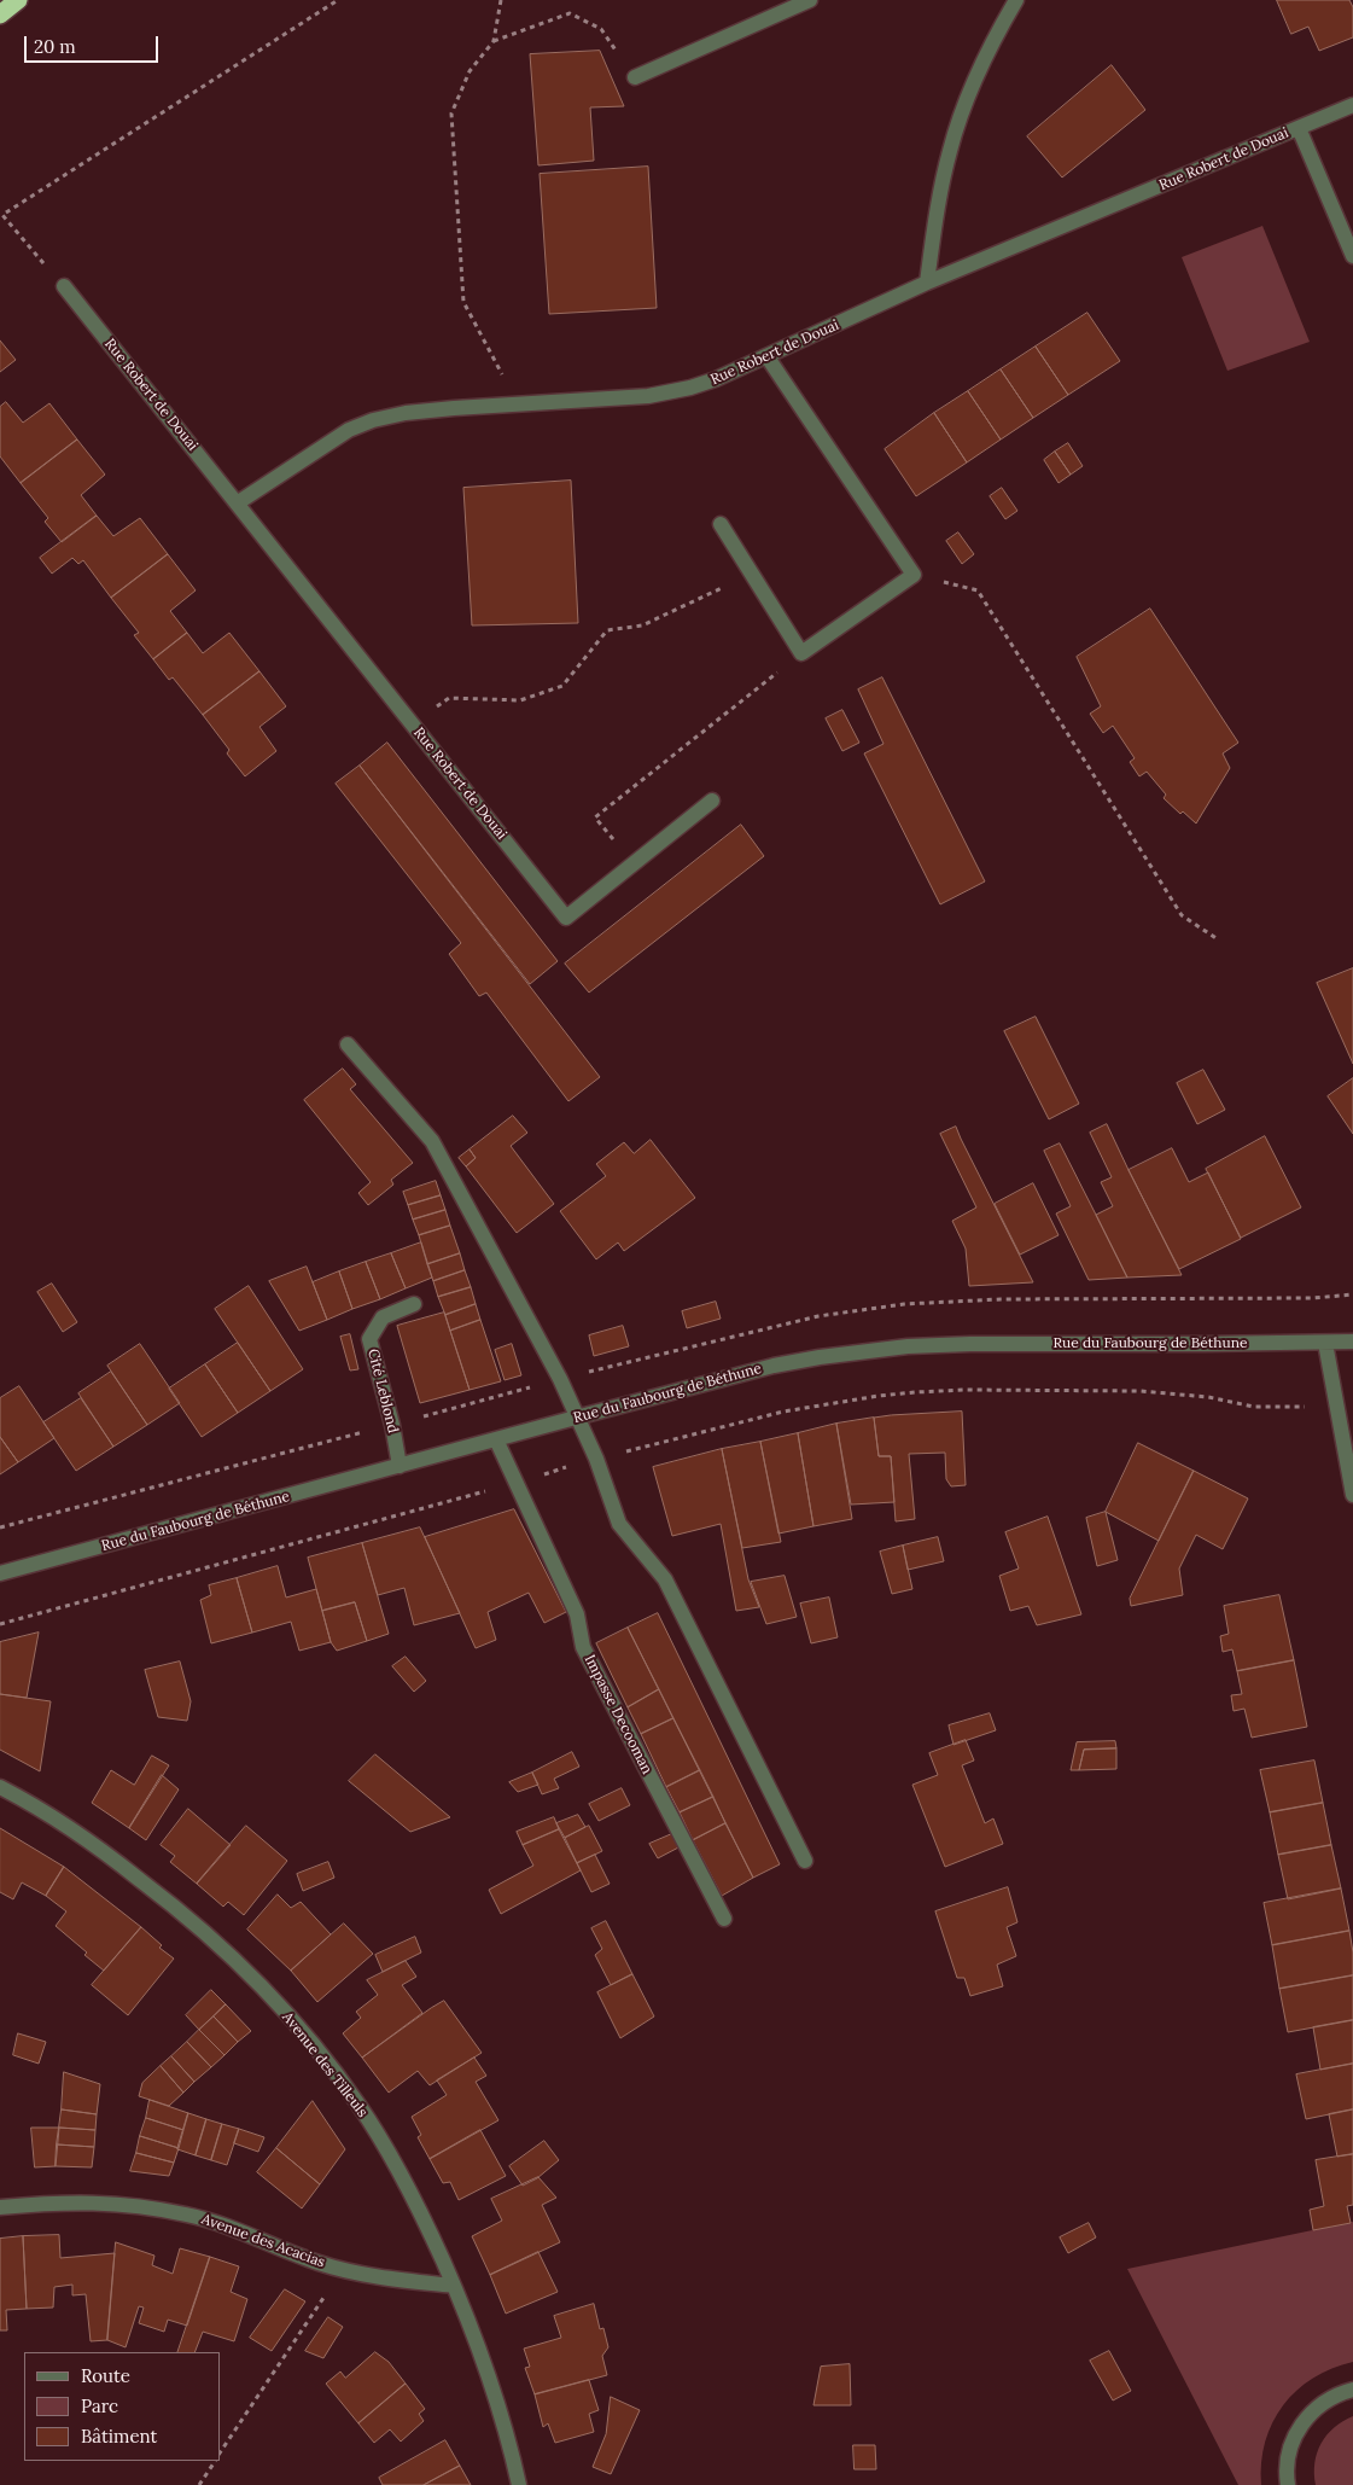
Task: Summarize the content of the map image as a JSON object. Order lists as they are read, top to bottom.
{
  "streets": {
    "street": [
      "Rue Robert de Douai",
      "Rue du Faubourg de Béthune",
      "Cité Leblond",
      "Impasse Decooman",
      "Avenue des Tilleuls",
      "Avenue des Acacias"
    ]
  },
  "crossings": [
    ["Rue du Faubourg de Béthune", "Cité Leblond"],
    ["Rue du Faubourg de Béthune", "Impasse Decooman"],
    ["Avenue des Tilleuls", "Avenue des Acacias"]
  ],
  "legend": ["Route", "Parc", "Bâtiment"],
  "scale_bar": "20 m"
}
